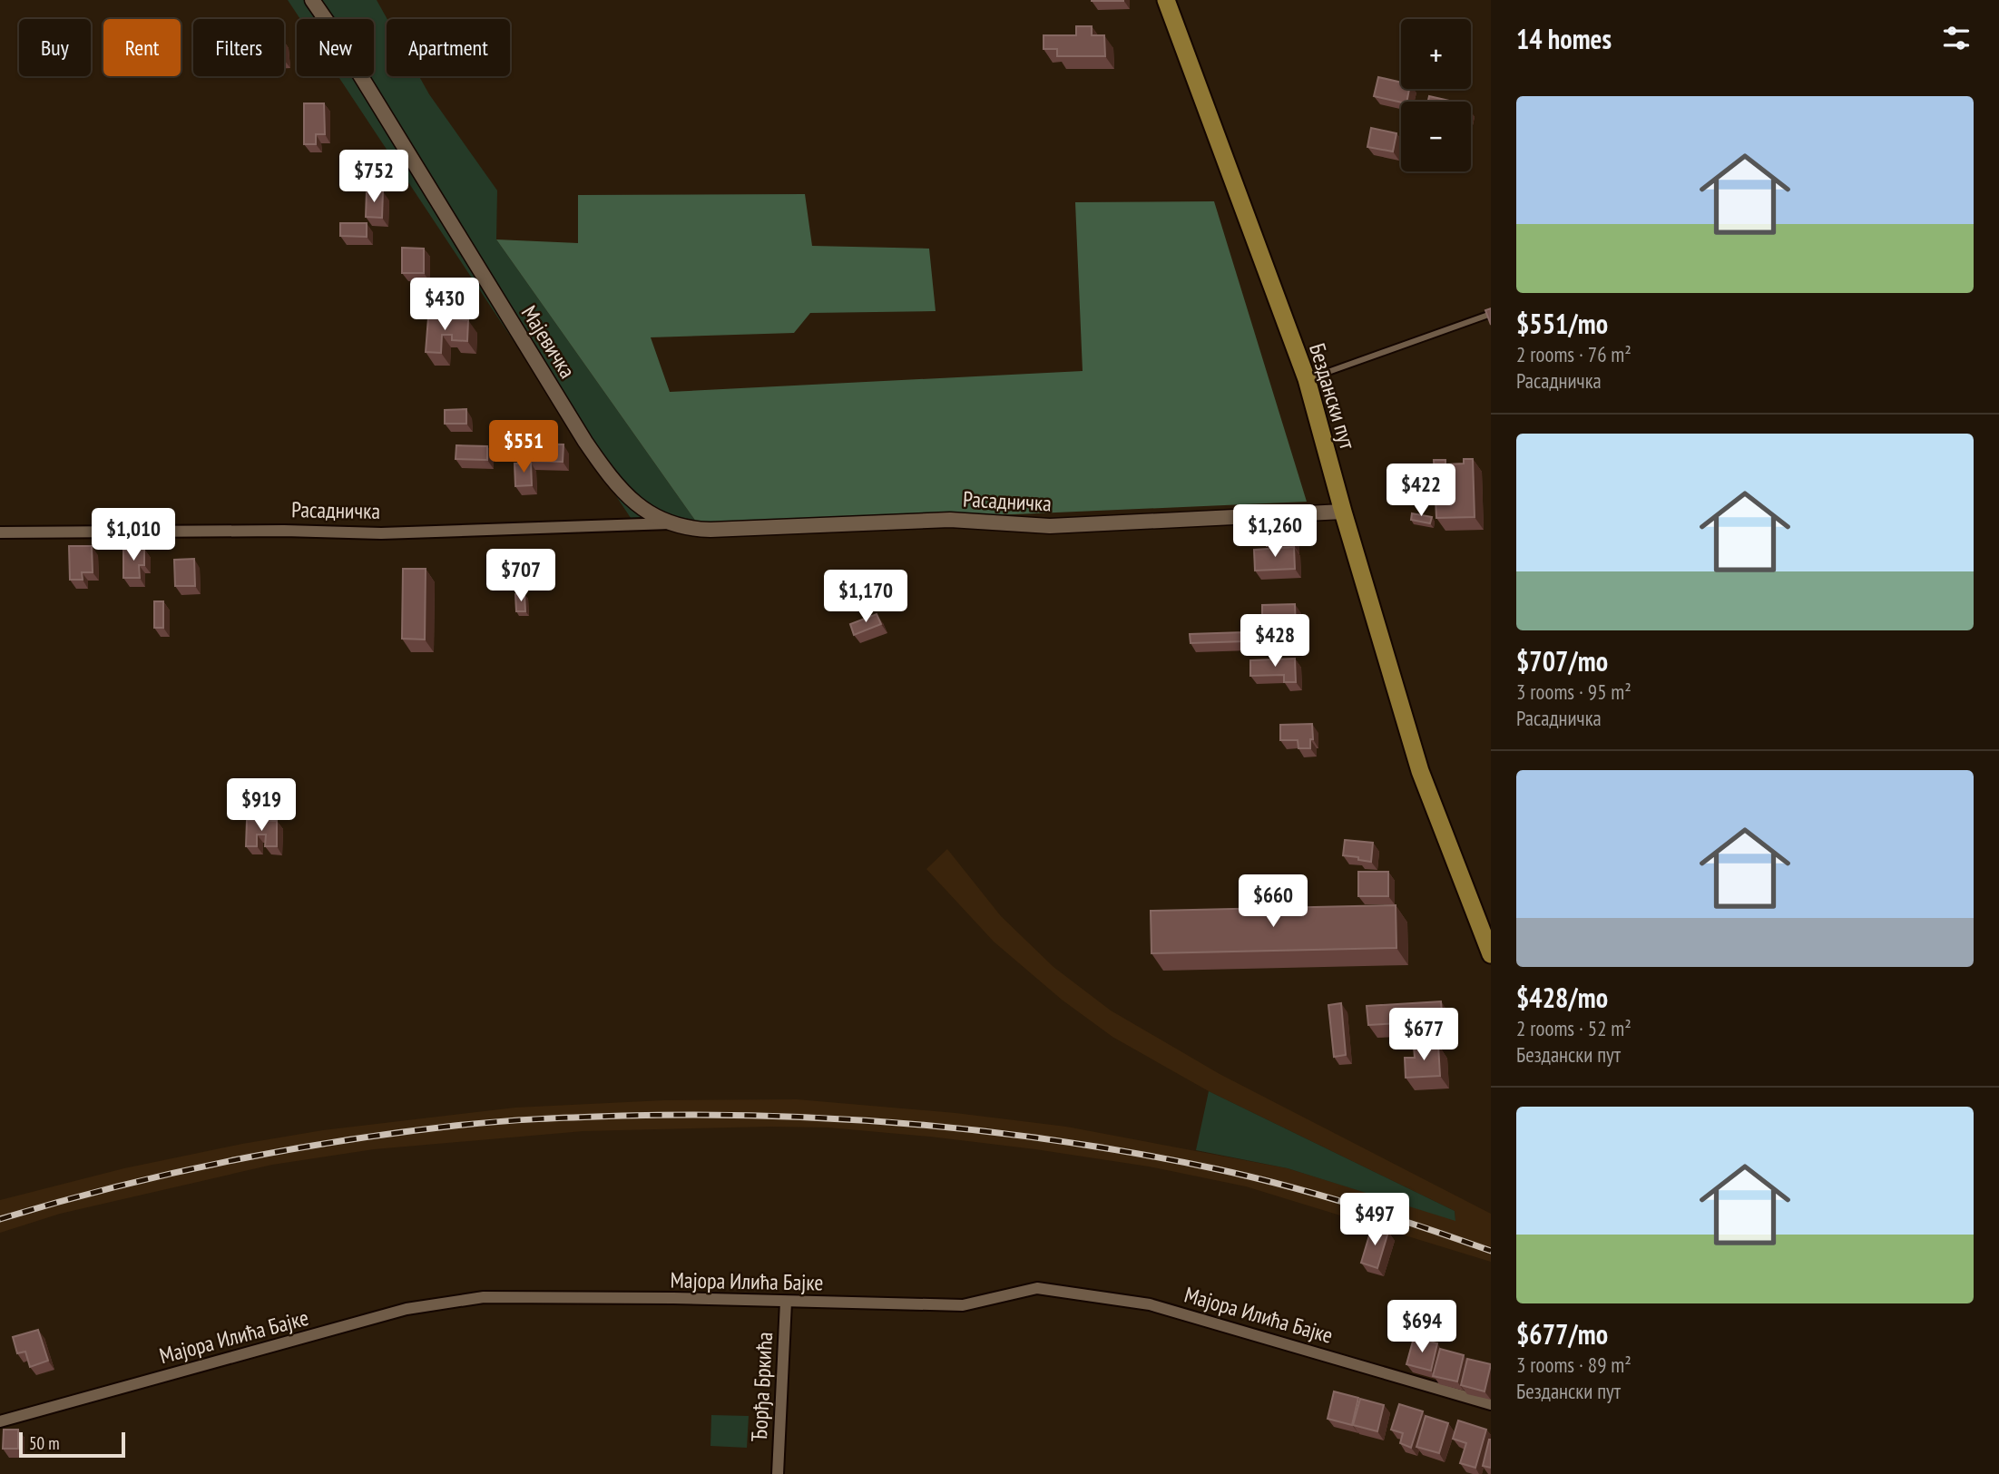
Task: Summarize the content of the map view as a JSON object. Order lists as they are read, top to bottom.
{
  "streets": {
    "main road": ["Бездански пут"],
    "street": [
      "Мајевичка",
      "Расадничка",
      "Мајора Илића Бајке",
      "Ђорђа Бркића"
    ]
  },
  "crossings": [
    ["Мајевичка", "Расадничка"],
    ["Бездански пут", "Расадничка"],
    ["Мајора Илића Бајке", "Ђорђа Бркића"]
  ],
  "scale_bar": "50 m",
  "page": {
    "heading": "14 homes",
    "map_buttons": ["+", "−"],
    "chip": [
      "Buy",
      "Rent",
      "Filters",
      "New",
      "Apartment"
    ],
    "list": [
      {
        "name": "$551/mo",
        "note": "2 rooms · 76 m² · Расадничка"
      },
      {
        "name": "$707/mo",
        "note": "3 rooms · 95 m² · Расадничка"
      },
      {
        "name": "$428/mo",
        "note": "2 rooms · 52 m² · Бездански пут"
      },
      {
        "name": "$677/mo",
        "note": "3 rooms · 89 m² · Бездански пут"
      }
    ],
    "price": [
      "$752",
      "$430",
      "$551",
      "$422",
      "$1,260",
      "$1,010",
      "$707",
      "$1,170",
      "$428",
      "$919",
      "$660",
      "$677",
      "$497",
      "$694"
    ],
    "scale": "50 m"
  }
}
